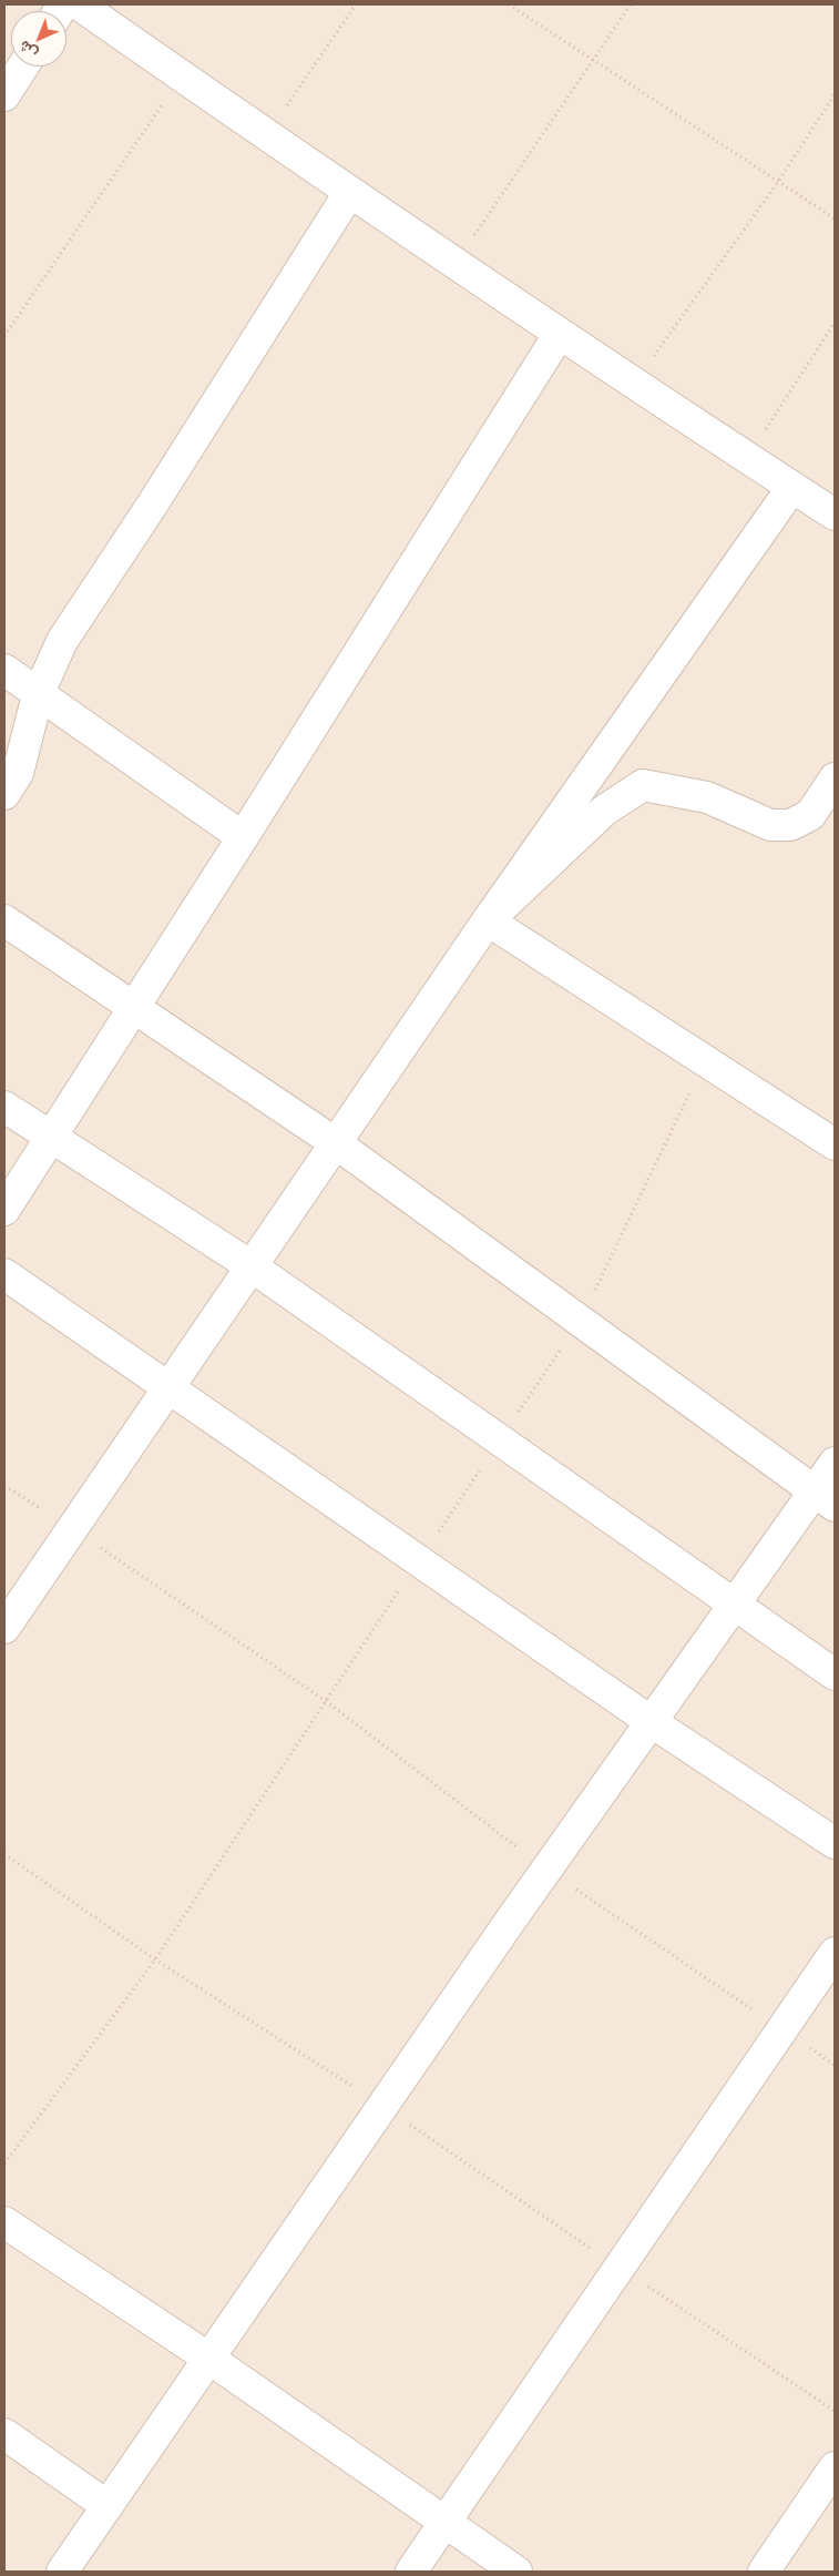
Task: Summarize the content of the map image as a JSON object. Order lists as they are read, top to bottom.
{
  "north": "bottom left"
}
